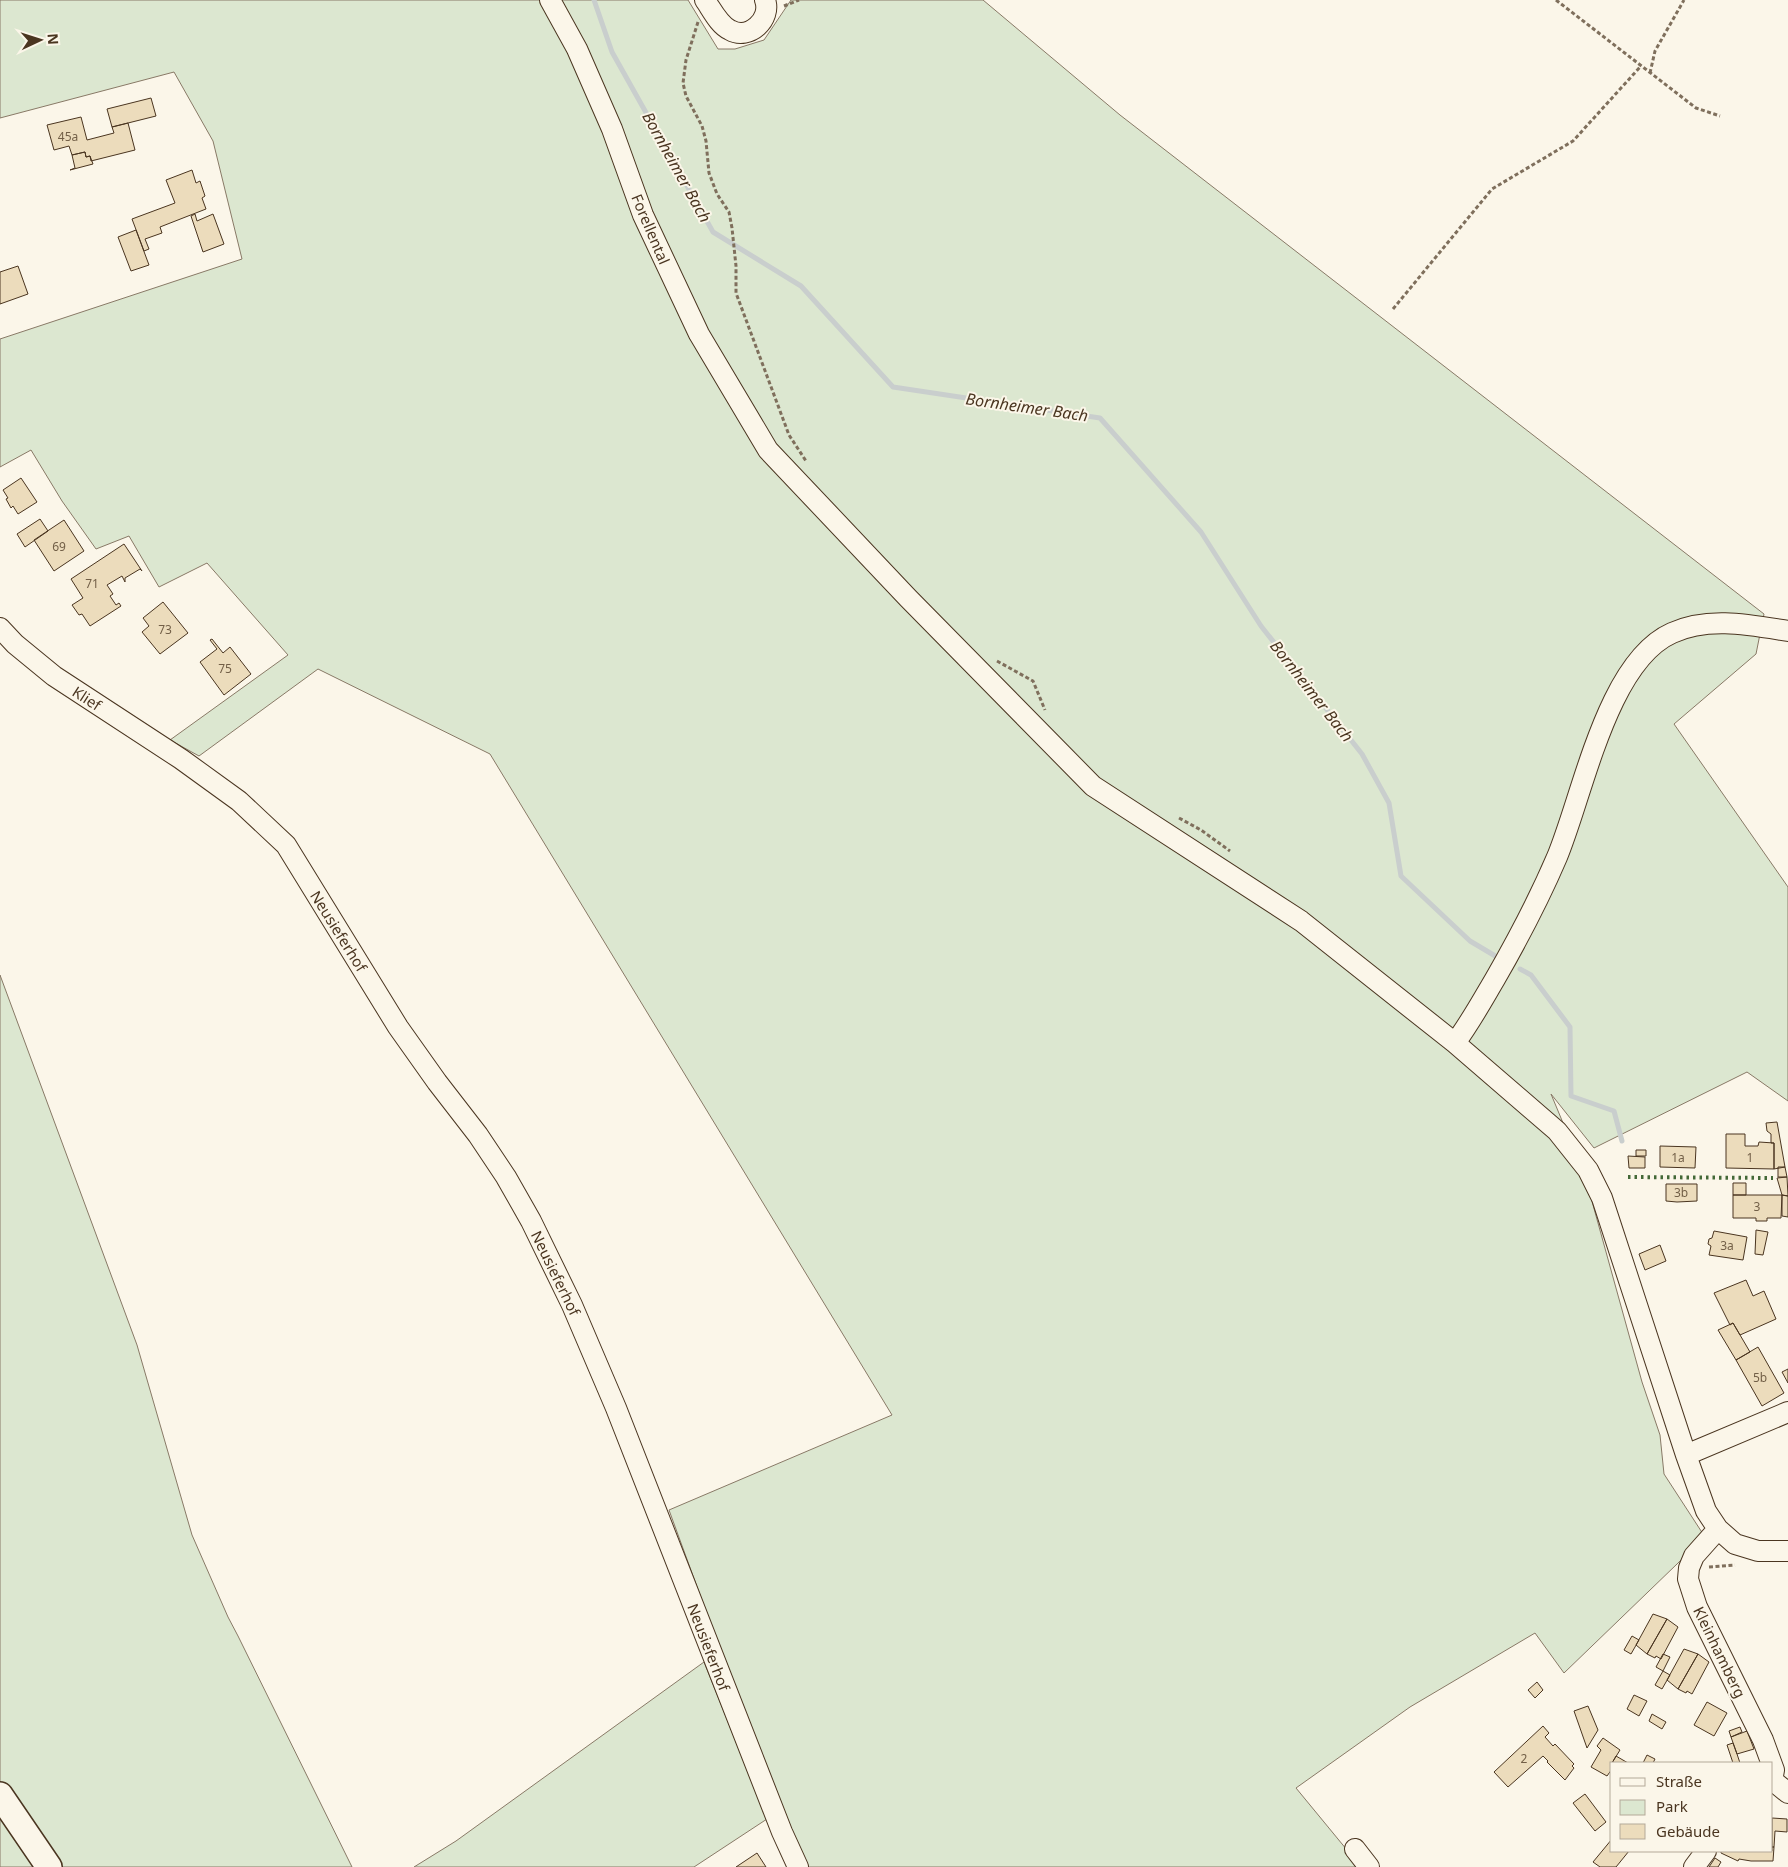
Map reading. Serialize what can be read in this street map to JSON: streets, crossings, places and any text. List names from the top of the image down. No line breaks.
{"streets":{"street":["Forellental","Klief","Neusieferhof","Kleinhamberg"]},"crossings":[["Klief","Neusieferhof"]],"water":["Bornheimer Bach"],"house_numbers":["45a","69","71","73","75","1a","1","3b","3","3a","5b","2"],"legend":["Straße","Park","Gebäude"],"north":"right"}
